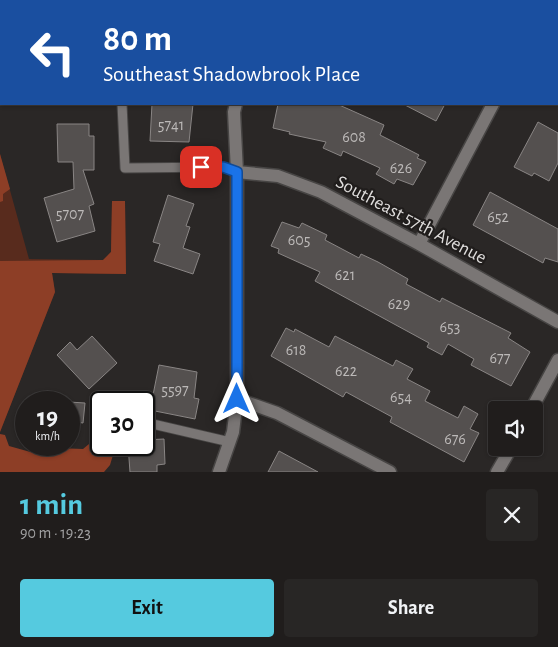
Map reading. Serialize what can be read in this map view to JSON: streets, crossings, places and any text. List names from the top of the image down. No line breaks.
{"streets":{"street":["Southeast 57th Avenue"]},"house_numbers":["5741","608","626","5707","652","605","621","629","653","618","677","622","5597","654","676"],"page":{"turn":["80 m","Southeast Shadowbrook Place"],"speed":"19 km/h","limit":"30","heading":["1 min","90 m · 19:23"],"buttons":["Exit","Share"]}}
